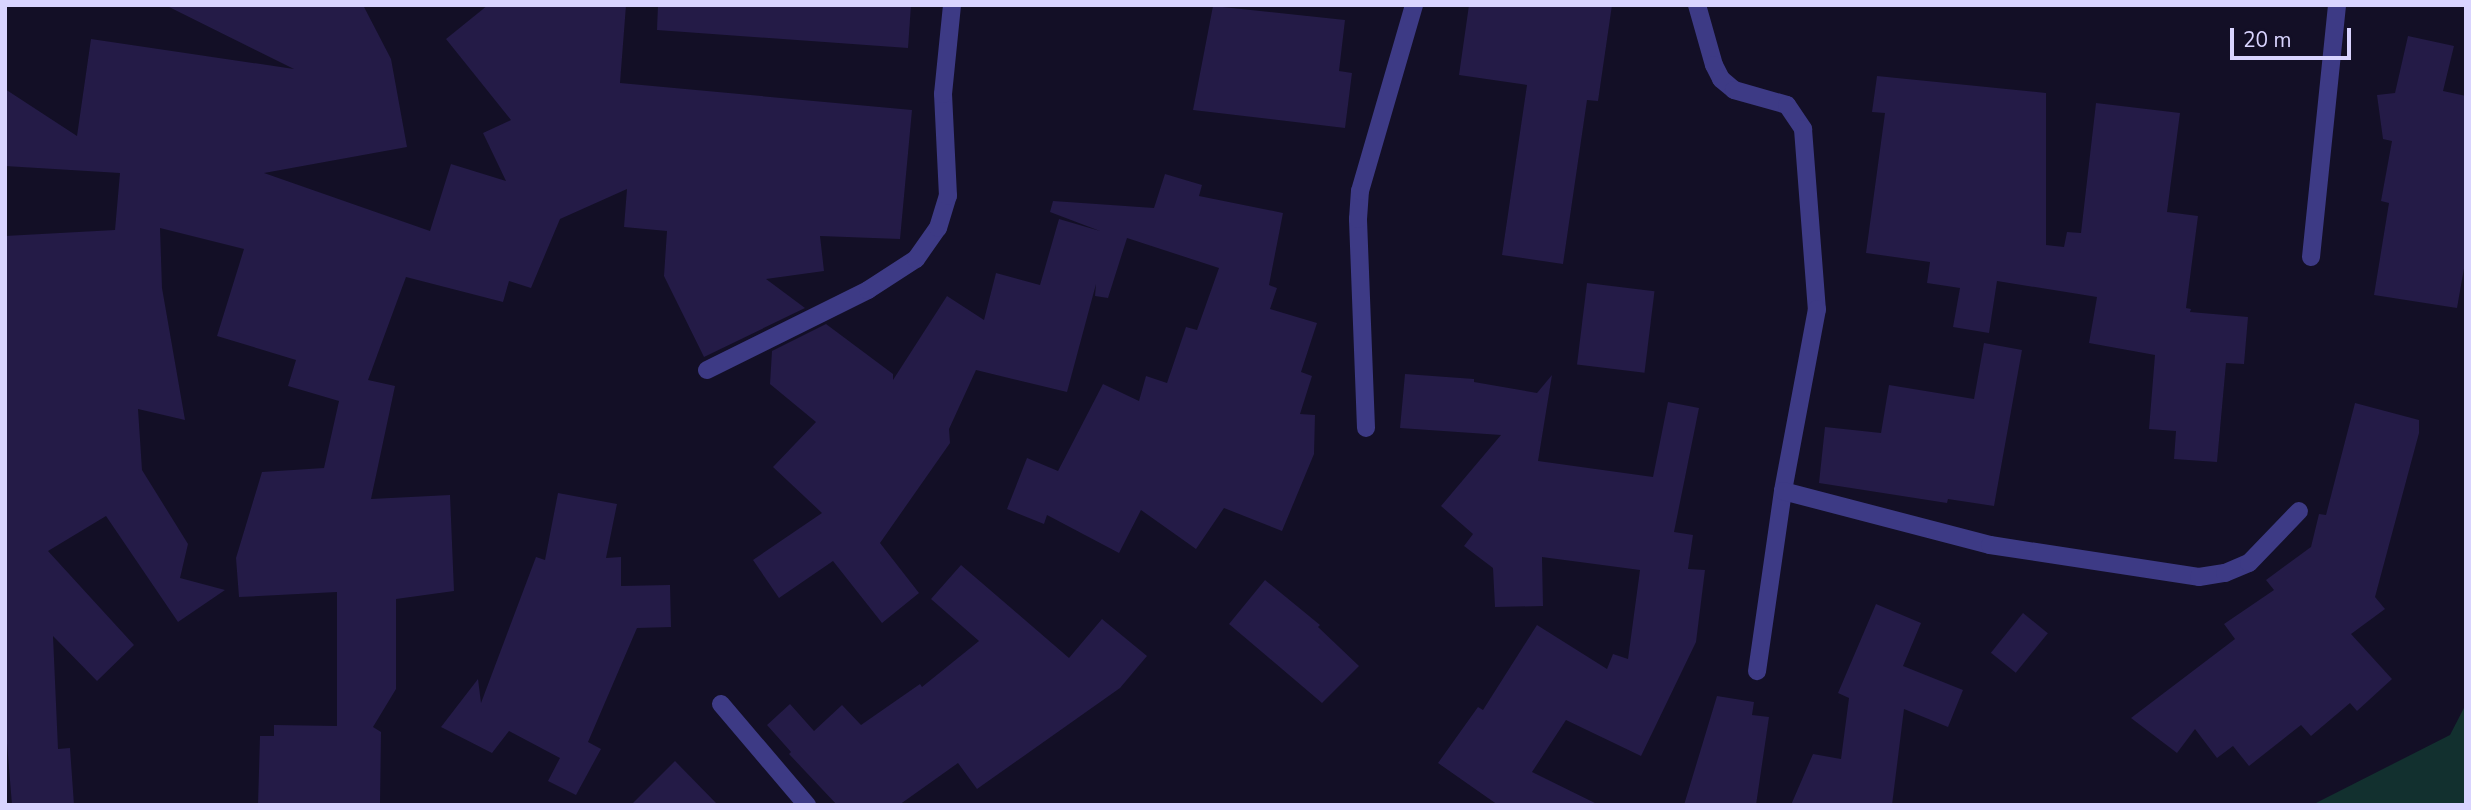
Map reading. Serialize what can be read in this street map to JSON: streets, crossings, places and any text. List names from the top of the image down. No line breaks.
{"scale_bar":"20 m"}
